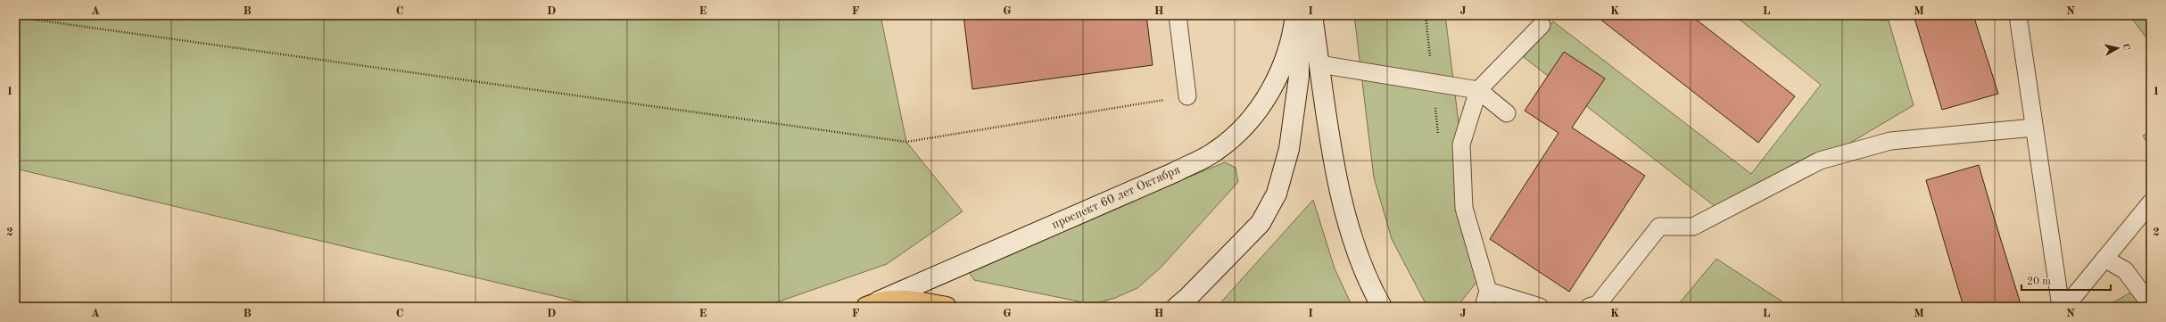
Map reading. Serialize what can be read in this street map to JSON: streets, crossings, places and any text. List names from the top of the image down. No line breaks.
{"streets":{"main road":["проспект 60 лет Октября"]},"scale_bar":"20 m","north":"right","grid":{"columns":["A","B","C","D","E","F","G","H","I","J","K","L","M","N"],"rows":["1","2"]}}
